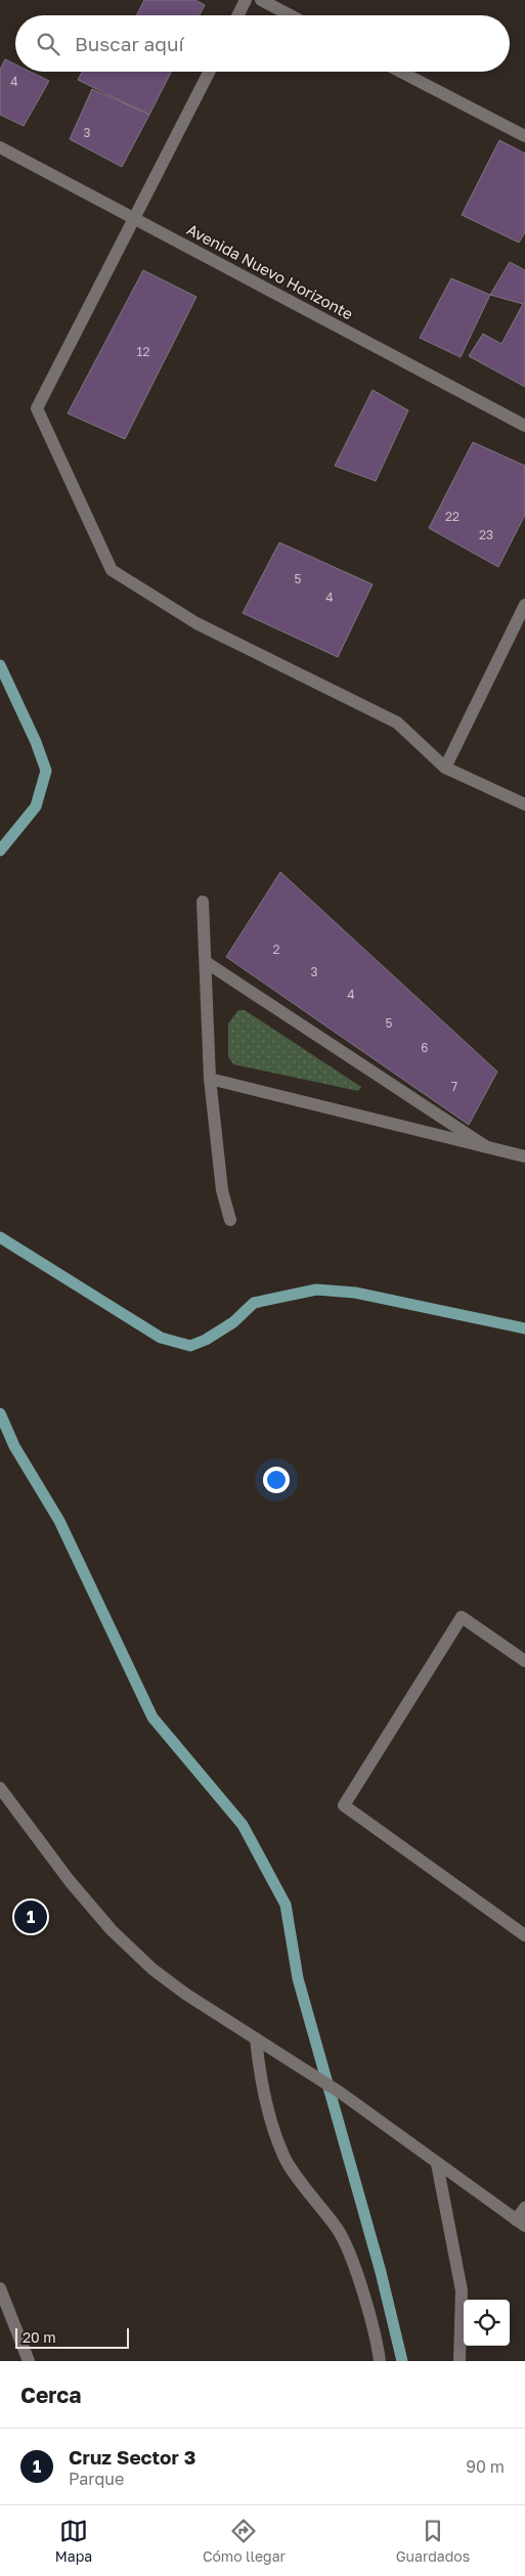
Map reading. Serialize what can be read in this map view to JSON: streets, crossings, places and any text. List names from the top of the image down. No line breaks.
{"streets":{"street":["Avenida Nuevo Horizonte"]},"house_numbers":["4","3","12","22","23","5","4","2","3","4","5","6","7"],"scale_bar":"20 m","page":{"search":"Buscar aquí","pins":"1","scale":"20 m","heading":"Cerca","list":[{"mark":"1","name":"Cruz Sector 3","note":"Parque","value":"90 m"}],"nav":["Mapa","Cómo llegar","Guardados"]}}
